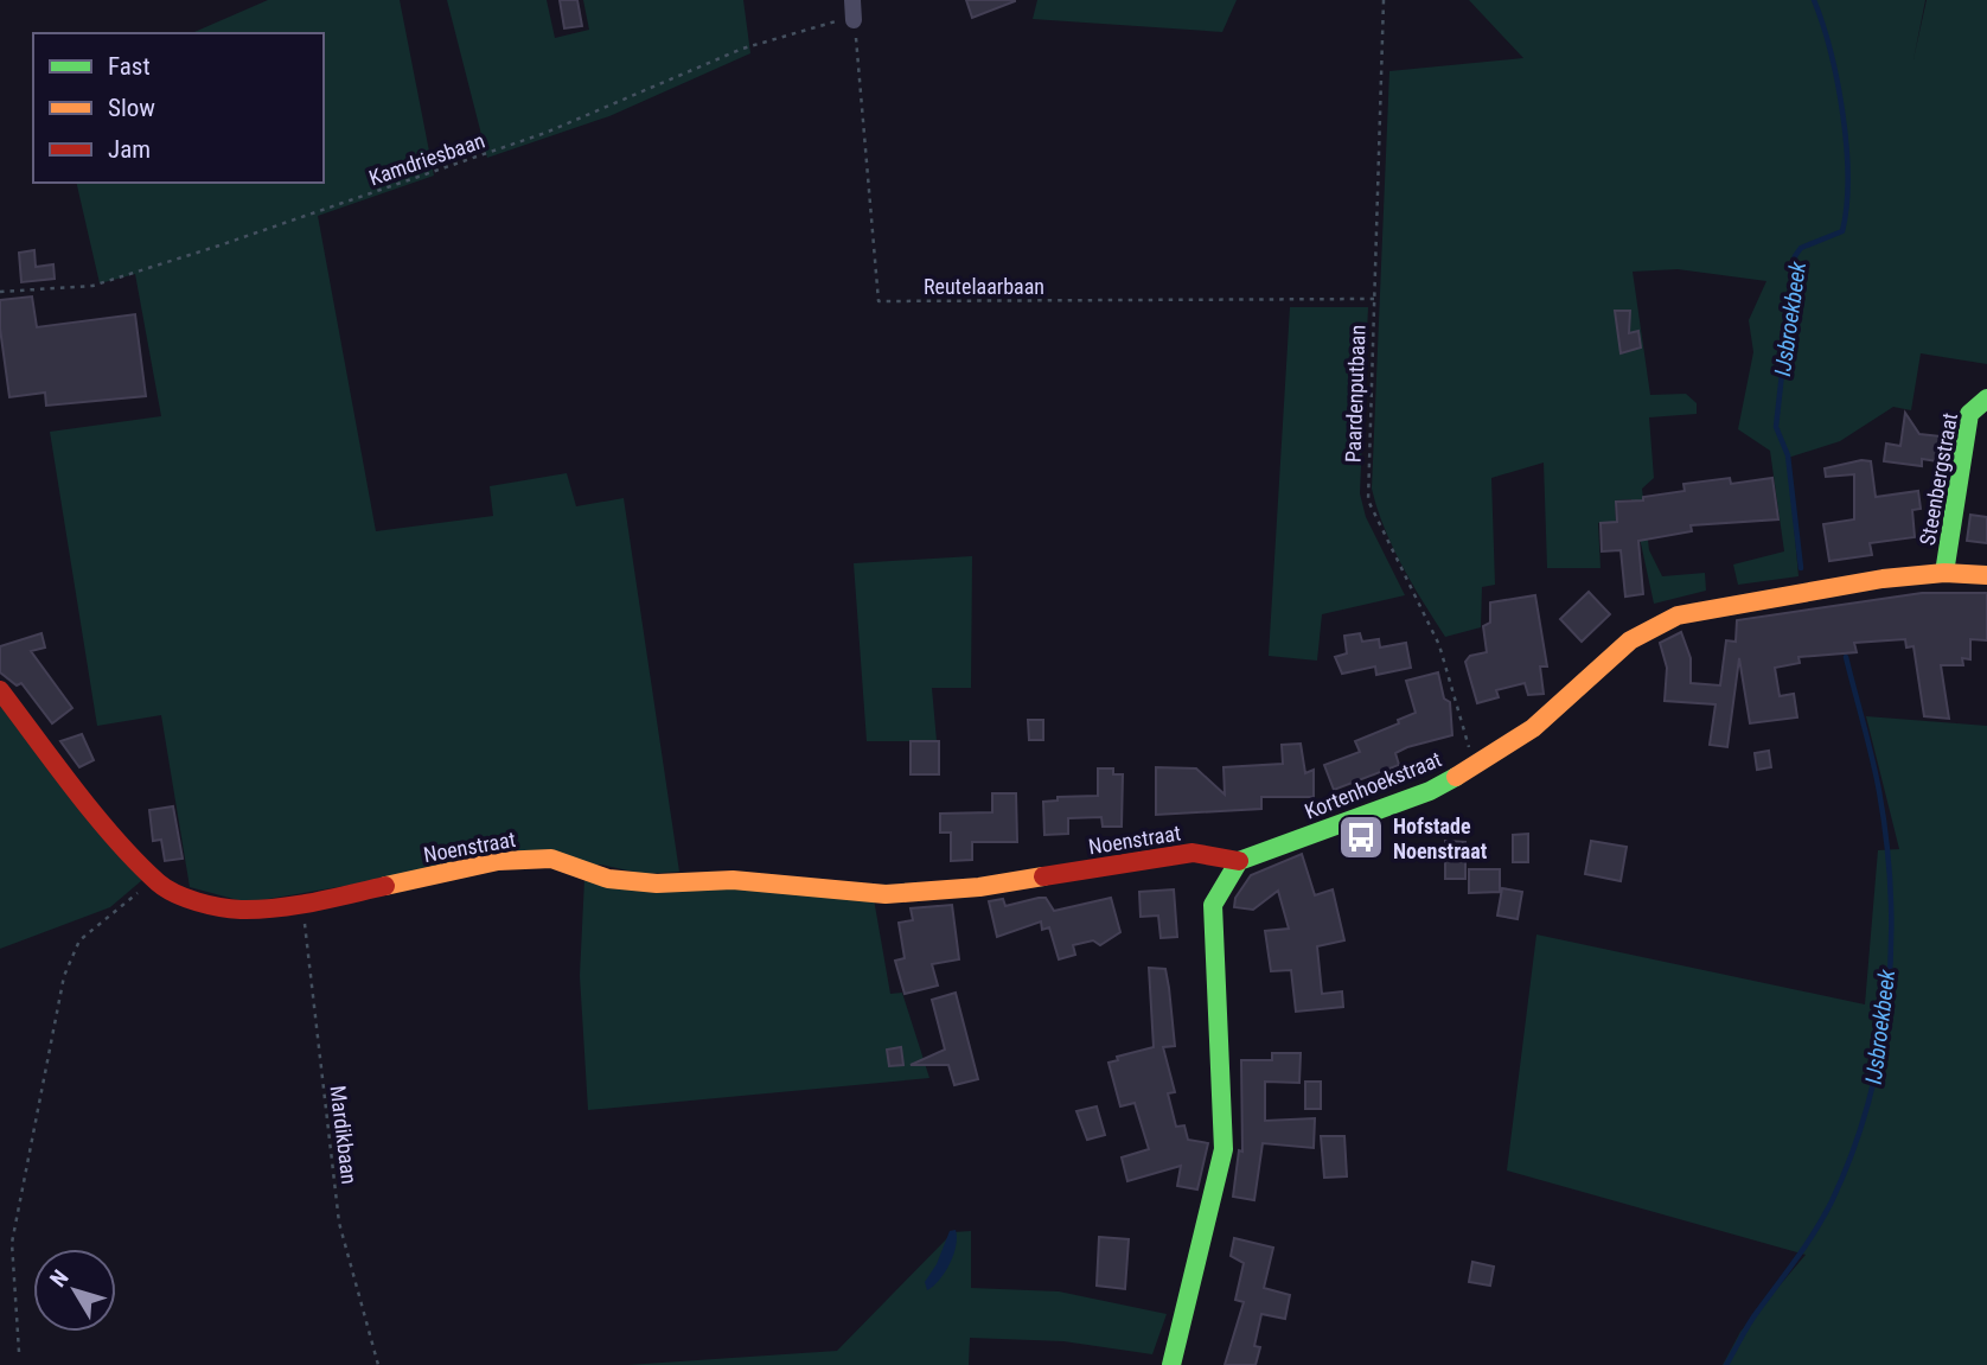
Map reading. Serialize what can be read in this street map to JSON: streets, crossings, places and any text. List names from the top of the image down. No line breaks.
{"streets":{"street":["Steenbergstraat","Kortenhoekstraat","Noenstraat"],"path":["Kamdriesbaan","Reutelaarbaan","Paardenputbaan","Mardikbaan"]},"crossings":[["Kamdriesbaan","Reutelaarbaan"],["Reutelaarbaan","Paardenputbaan"],["Paardenputbaan","Kortenhoekstraat"],["Steenbergstraat","Kortenhoekstraat"],["Kortenhoekstraat","Noenstraat"],["Noenstraat","Mardikbaan"]],"water":["IJsbroekbeek"],"places":{"bus stop":["Hofstade Noenstraat"]},"legend":["Fast","Slow","Jam"],"north":"top left"}
